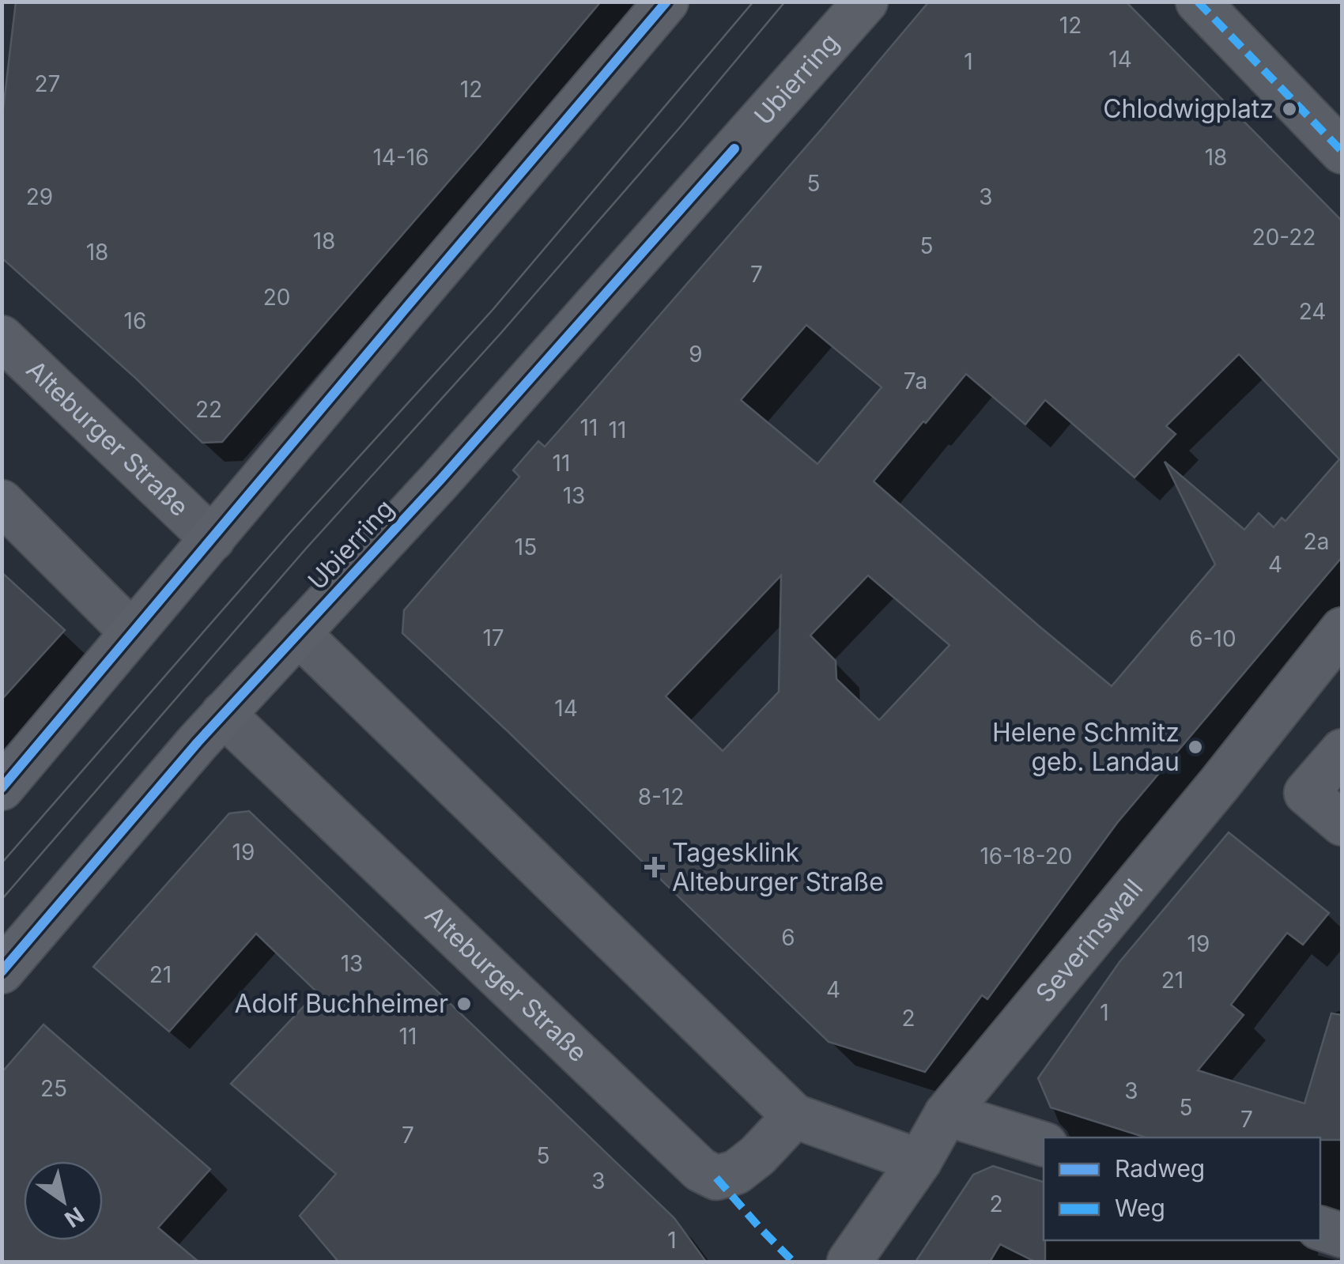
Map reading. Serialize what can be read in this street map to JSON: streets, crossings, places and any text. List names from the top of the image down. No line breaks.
{"streets":{"main road":["Ubierring"],"street":["Alteburger Straße","Severinswall"]},"crossings":[["Ubierring","Alteburger Straße"]],"places":{"other":["Chlodwigplatz","Helene Schmitz geb. Landau","Adolf Buchheimer"],"health":["Tagesklink Alteburger Straße"]},"house_numbers":["12","14","1","27","12","14-16","18","5","29","3","20-22","18","5","18","7","20","24","16","9","7a","22","11","11","11","13","2a","15","4","17","6-10","14","8-12","19","16-18-20","6","19","13","21","21","4","1","2","11","25","3","5","7","7","5","3","2","1"],"legend":["Radweg","Weg"],"north":"bottom right"}
